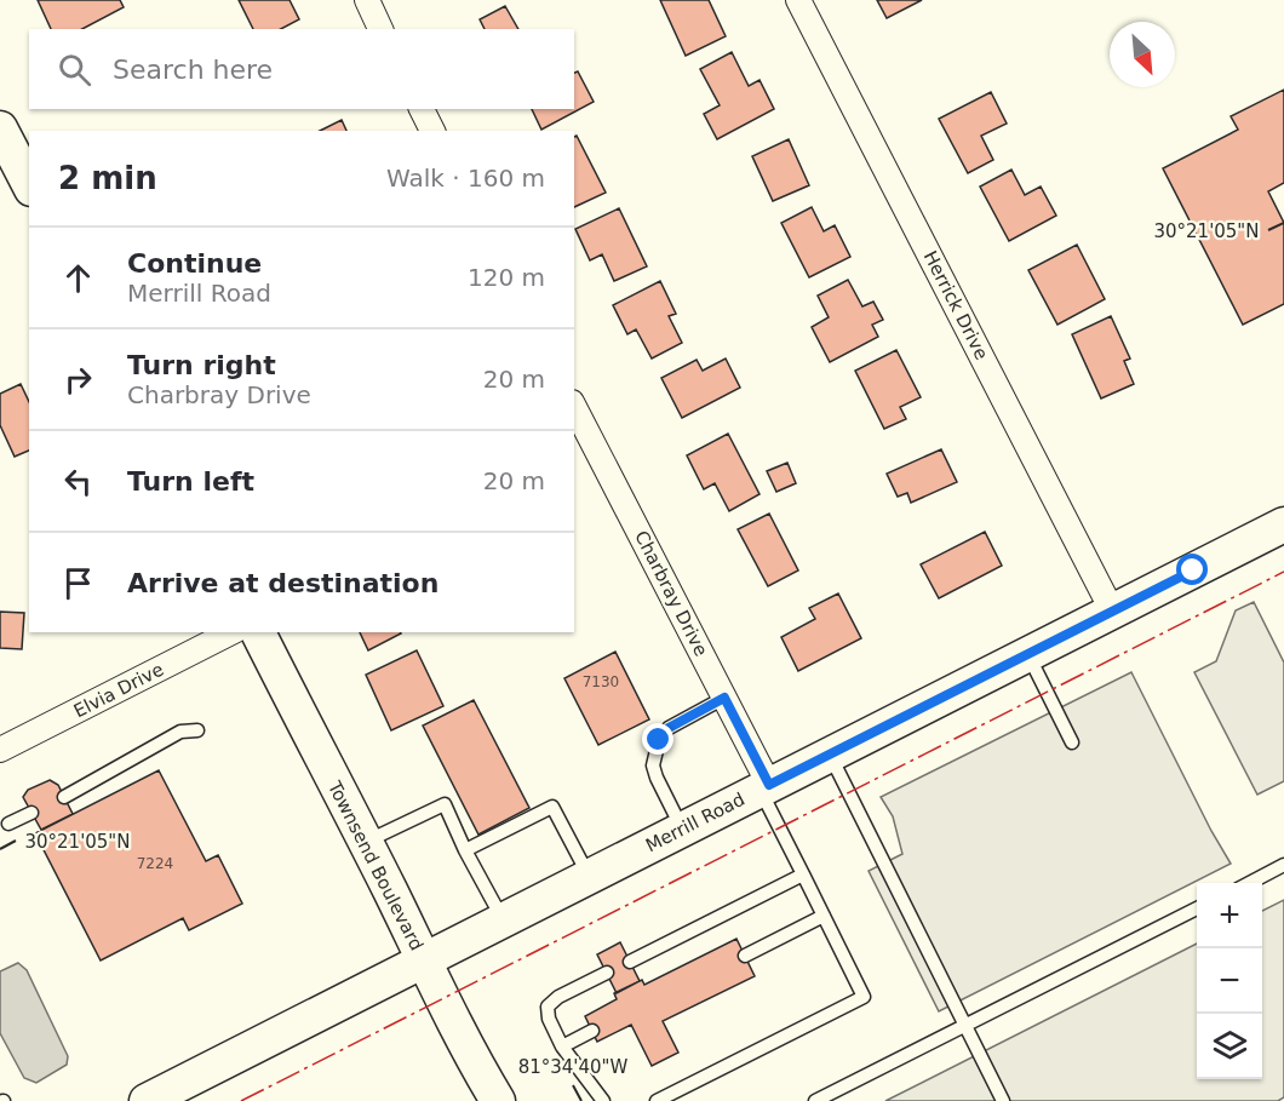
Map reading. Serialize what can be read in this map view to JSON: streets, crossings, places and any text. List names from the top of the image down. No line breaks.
{"streets":{"main road":["Merrill Road","Townsend Boulevard"],"street":["Herrick Drive","Charbray Drive","Elvia Drive"]},"crossings":[["Herrick Drive","Merrill Road"],["Charbray Drive","Merrill Road"],["Merrill Road","Townsend Boulevard"]],"house_numbers":["7130","7224"],"north":"bottom right","page":{"search":"Search here","heading":["2 min","Walk · 160 m"],"list":[["Continue","Merrill Road","120 m"],["Turn right","Charbray Drive","20 m"],["Turn left","20 m"],"Arrive at destination"],"map_buttons":["+","−"]},"coordinates":["30°21'05\"N","81°34'40\"W"]}
